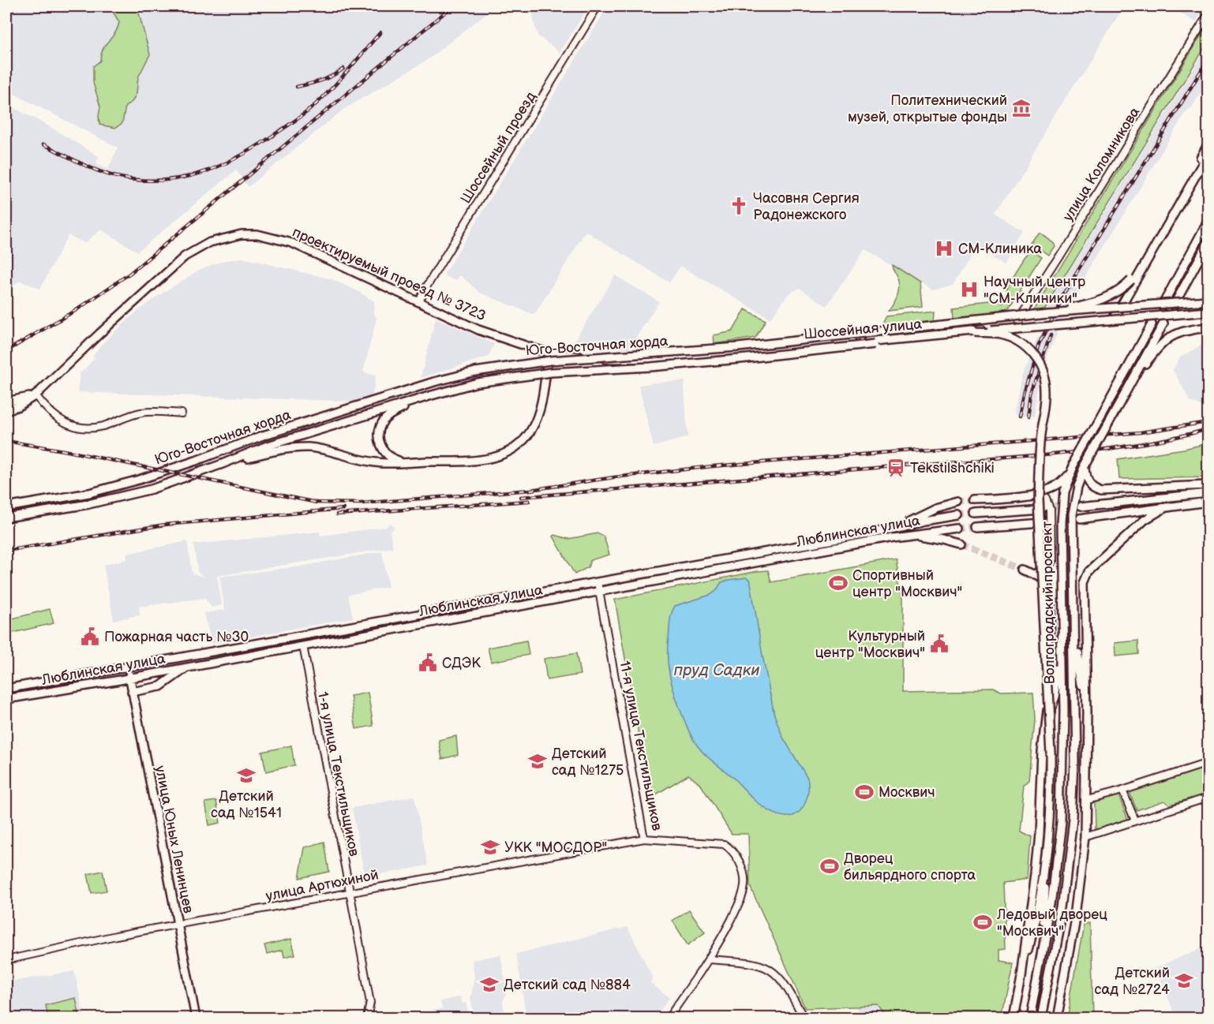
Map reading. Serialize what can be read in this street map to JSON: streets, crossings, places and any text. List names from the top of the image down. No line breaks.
{"streets":{"main road":["проектируемый проезд № 3723","Шоссейная улица","Юго-Восточная хорда","Люблинская улица","Волгоградский проспект","улица Юных Ленинцев"],"street":["Шоссейный проезд","улица Коломникова","11-я улица Текстильщиков","1-я улица Текстильщиков","улица Артюхиной"]},"crossings":[["Шоссейный проезд","проектируемый проезд № 3723"],["улица Коломникова","Шоссейная улица"],["проектируемый проезд № 3723","Шоссейная улица"],["Люблинская улица","11-я улица Текстильщиков"],["Люблинская улица","1-я улица Текстильщиков"],["Люблинская улица","улица Юных Ленинцев"],["11-я улица Текстильщиков","улица Артюхиной"],["1-я улица Текстильщиков","улица Артюхиной"],["улица Юных Ленинцев","улица Артюхиной"]],"water":["пруд Садки"],"places":{"museum":["Политехнический музей, открытые фонды"],"church":["Часовня Сергия Радонежского"],"hospital":["СМ-Клиника","Научный центр \"СМ-Клиники\""],"station":["Tekstilshchiki"],"sports":["Спортивный центр \"Москвич\"","Москвич","Дворец бильярдного спорта","Ледовый дворец \"Москвич\""],"public building":["Пожарная часть №30","Культурный центр \"Москвич\"","СДЭК"],"school or university":["Детский сад №1275","Детский сад №1541","УКК \"МОСДОР\"","Детский сад №2724","Детский сад №884"]}}
